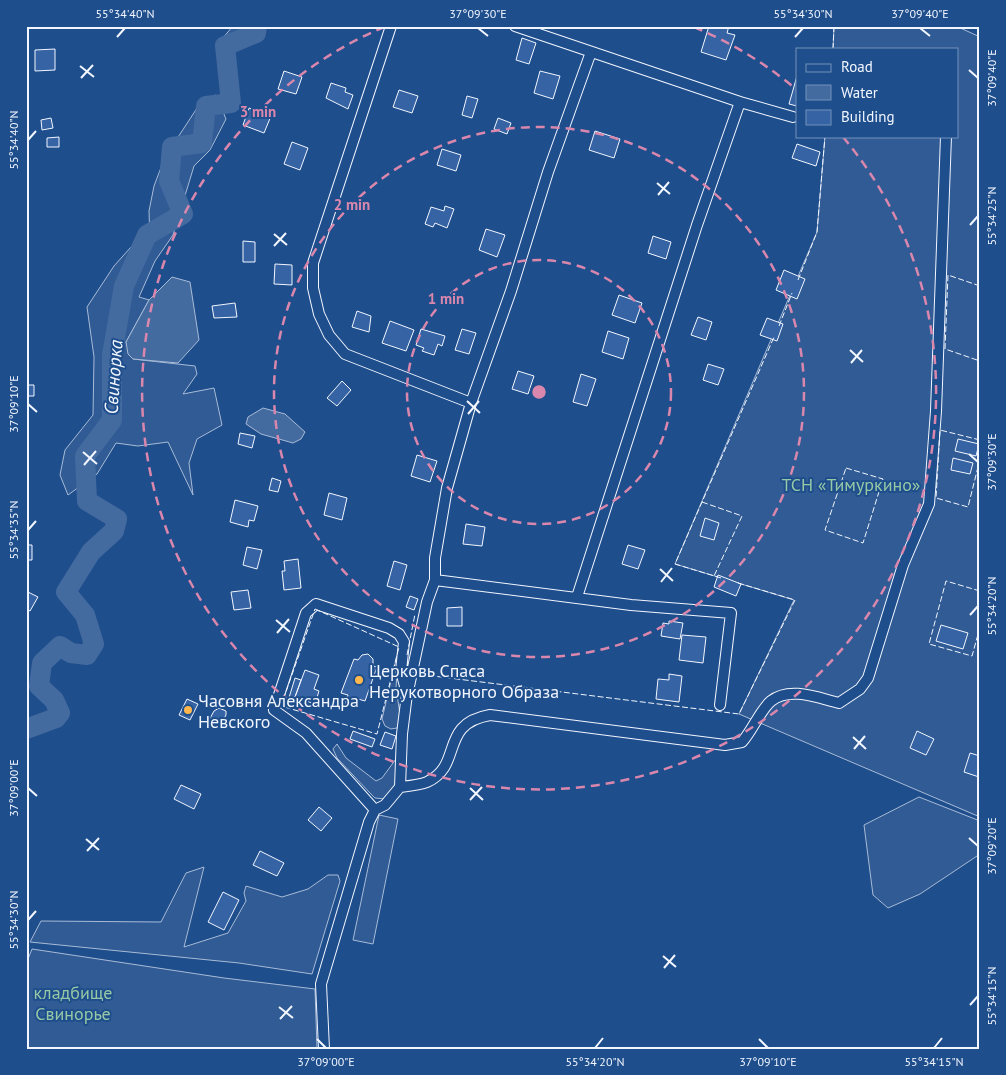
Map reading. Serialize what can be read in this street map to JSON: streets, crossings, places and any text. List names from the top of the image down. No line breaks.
{"water":["Свинорка"],"parks":["ТСН «Тимуркино»","кладбище Свинорье"],"places":["Церковь Спаса Нерукотворного Образа","Часовня Александра Невского"],"legend":["Road","Water","Building"],"coordinates":["55°34'40\"N","37°09'30\"E","55°34'30\"N","37°09'40\"E","55°34'25\"N","37°09'10\"E","55°34'35\"N","55°34'20\"N","37°09'00\"E","37°09'20\"E","55°34'15\"N"],"rings":["3 min","2 min","1 min"]}
